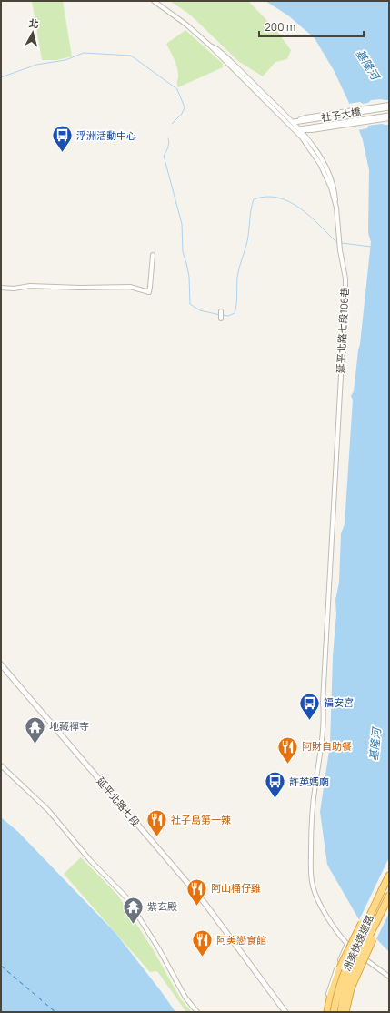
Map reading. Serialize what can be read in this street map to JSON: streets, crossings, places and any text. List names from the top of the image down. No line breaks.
{"streets":{"highway":["洲美快速道路"],"street":["社子大橋","延平北路七段106巷","延平北路七段"]},"water":["基隆河"],"places":{"bus stop":["浮洲活動中心","福安宮","許英媽廟"],"temple":["地藏禪寺","紫玄殿"],"restaurant":["阿財自助餐","社子島第一辣","阿山桶仔雞","阿美戀食館"]},"scale_bar":"200 m","north":"top"}
